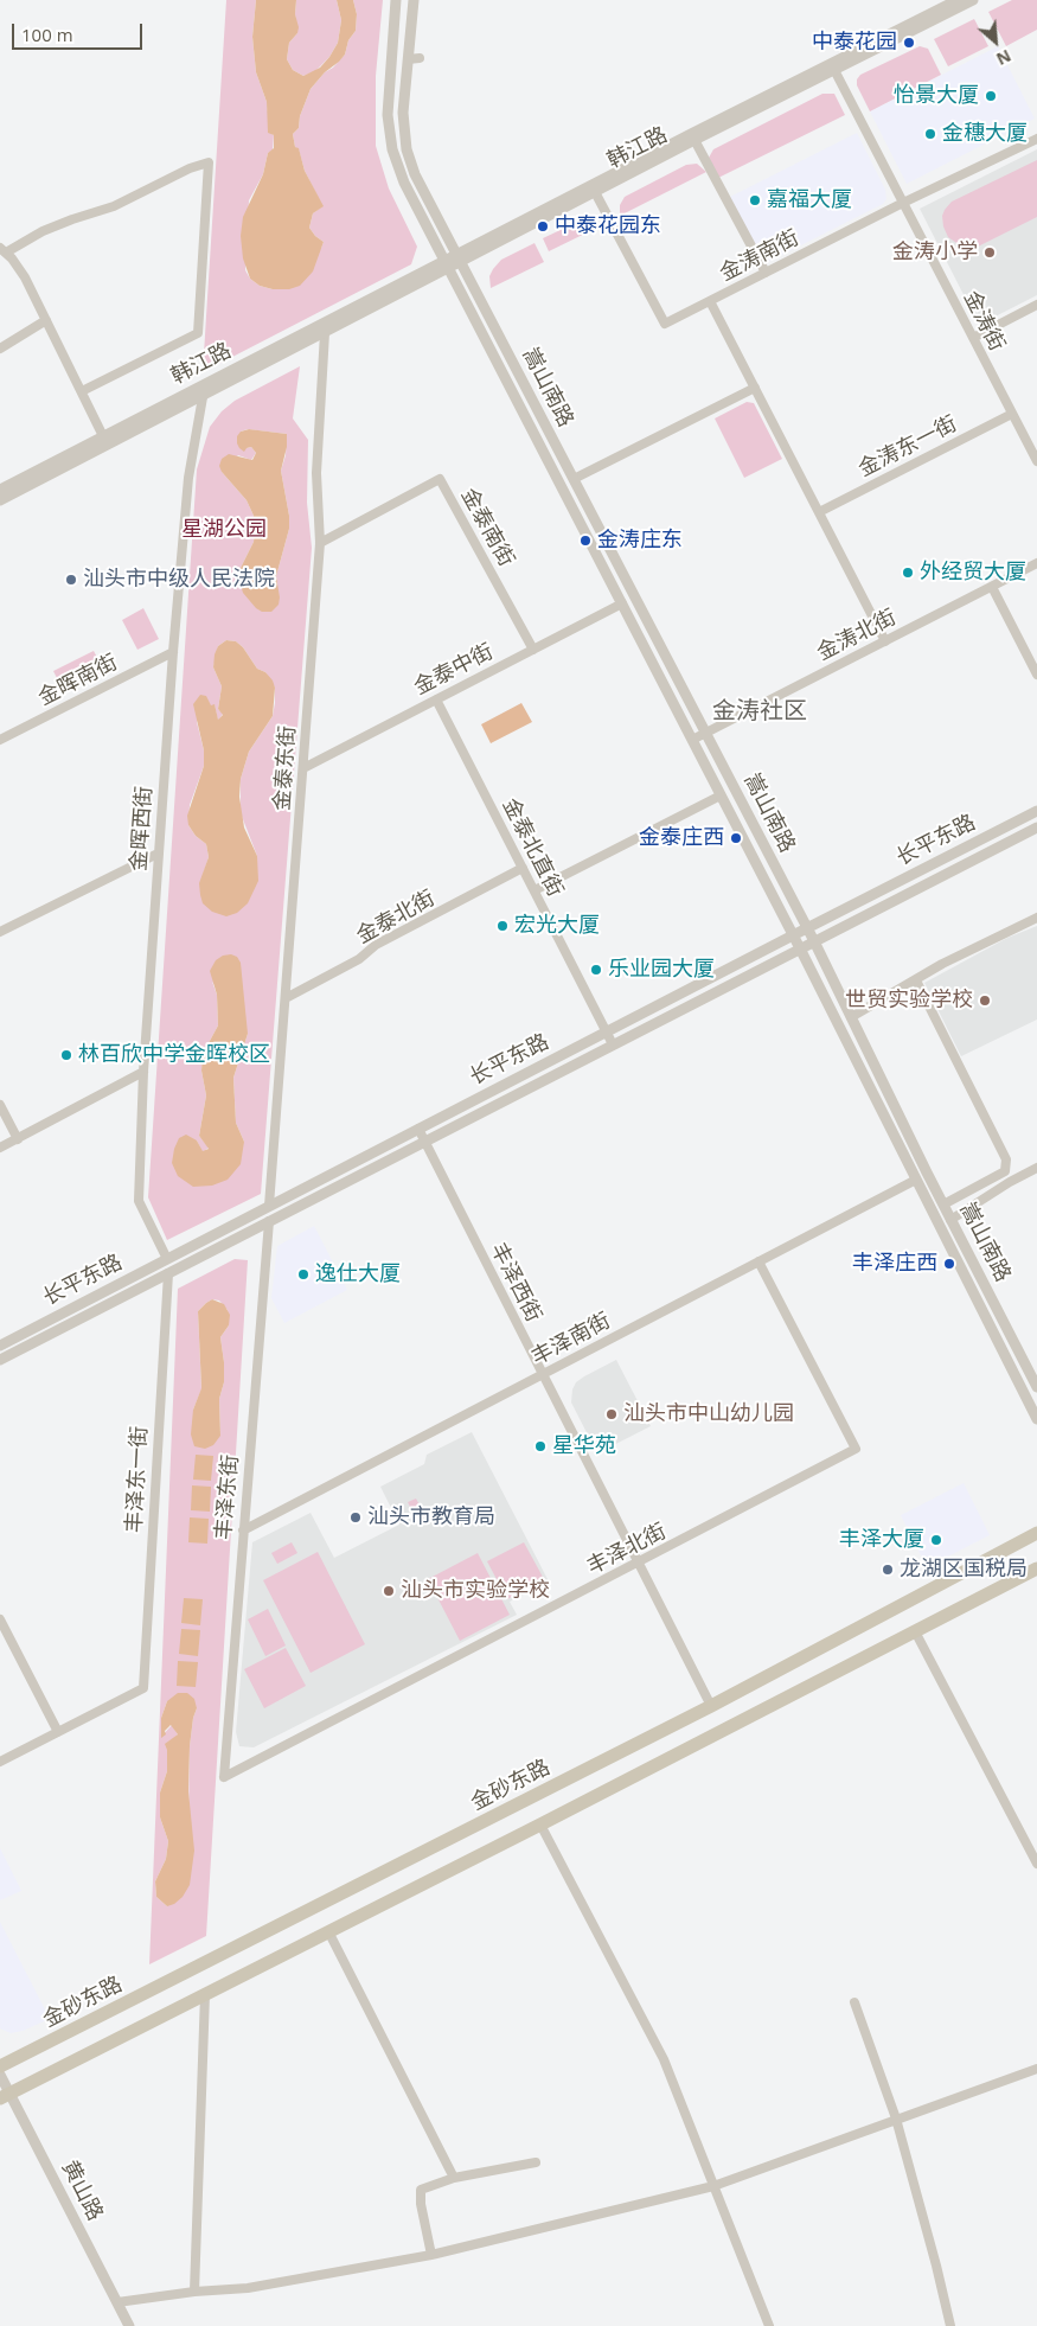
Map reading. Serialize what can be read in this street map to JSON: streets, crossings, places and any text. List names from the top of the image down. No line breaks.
{"streets":{"main road":["金砂东路"],"street":["韩江路","金涛南街","金涛街","嵩山南路","金涛东一街","金泰南街","金涛北街","金泰中街","金晖南街","金泰东街","金晖西街","长平东路","金泰北直街","金泰北街","丰泽西街","丰泽南街","丰泽东一街","丰泽东街","丰泽北街","黄山路"]},"crossings":[["韩江路","金涛南街"],["韩江路","金涛街"],["韩江路","嵩山南路"],["韩江路","金泰东街"],["韩江路","金晖西街"],["金涛南街","金涛街"],["金涛街","金涛东一街"],["嵩山南路","金涛北街"],["嵩山南路","金泰中街"],["嵩山南路","长平东路"],["嵩山南路","丰泽南街"],["金泰南街","金泰中街"],["金泰南街","金泰东街"],["金泰中街","金泰东街"],["金泰中街","金泰北直街"],["金晖南街","金晖西街"],["金泰东街","长平东路"],["金泰东街","金泰北街"],["金晖西街","长平东路"],["长平东路","金泰北直街"],["长平东路","丰泽西街"],["长平东路","丰泽东一街"],["长平东路","丰泽东街"],["金泰北直街","金泰北街"],["丰泽西街","丰泽南街"],["丰泽西街","丰泽北街"],["丰泽西街","金砂东路"],["丰泽南街","丰泽东街"],["丰泽南街","丰泽北街"],["丰泽东街","丰泽北街"]],"districts":["金涛社区"],"parks":["星湖公园"],"places":["中泰花园","怡景大厦","金穗大厦","嘉福大厦","中泰花园东","金涛小学","金涛庄东","外经贸大厦","汕头市中级人民法院","金泰庄西","宏光大厦","乐业园大厦","世贸实验学校","林百欣中学金晖校区","丰泽庄西","逸仕大厦","汕头市中山幼儿园","星华苑","汕头市教育局","丰泽大厦","龙湖区国税局","汕头市实验学校"],"scale_bar":"100 m","north":"bottom right"}
